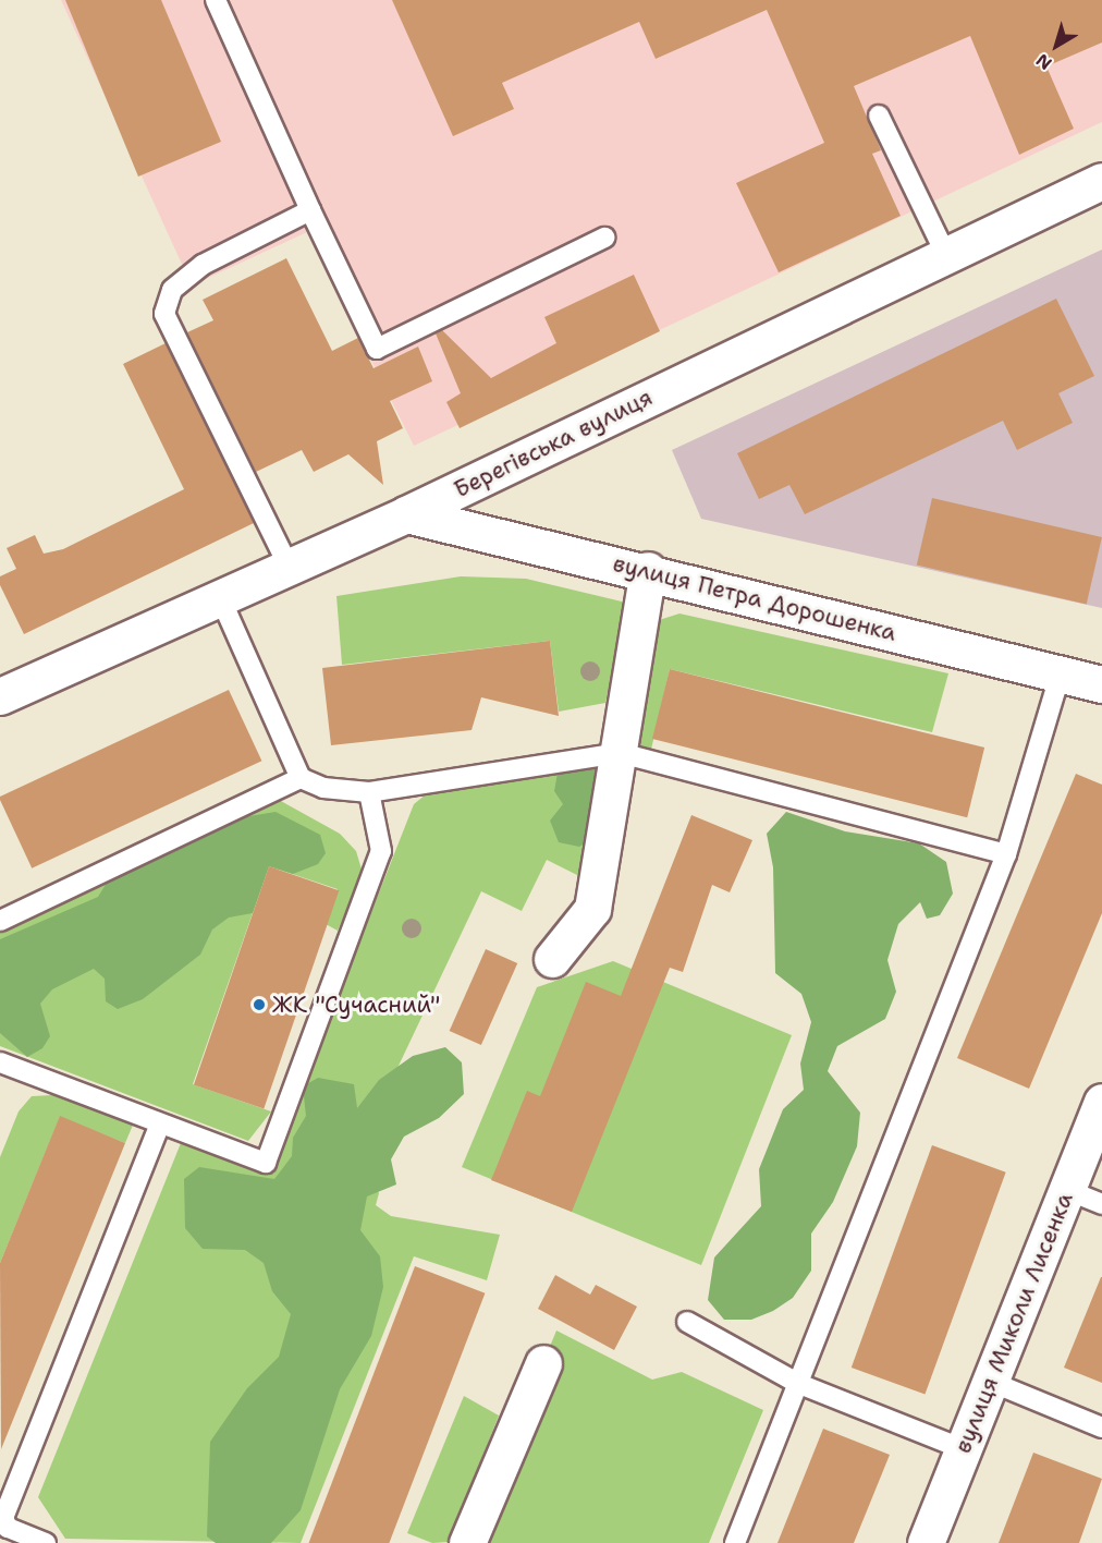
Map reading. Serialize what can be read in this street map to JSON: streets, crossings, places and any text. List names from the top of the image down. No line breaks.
{"streets":{"street":["Берегівська вулиця","вулиця Петра Дорошенка","вулиця Миколи Лисенка"]},"crossings":[["Берегівська вулиця","вулиця Петра Дорошенка"]],"places":["ЖК \"Сучасний\""],"north":"bottom left"}
